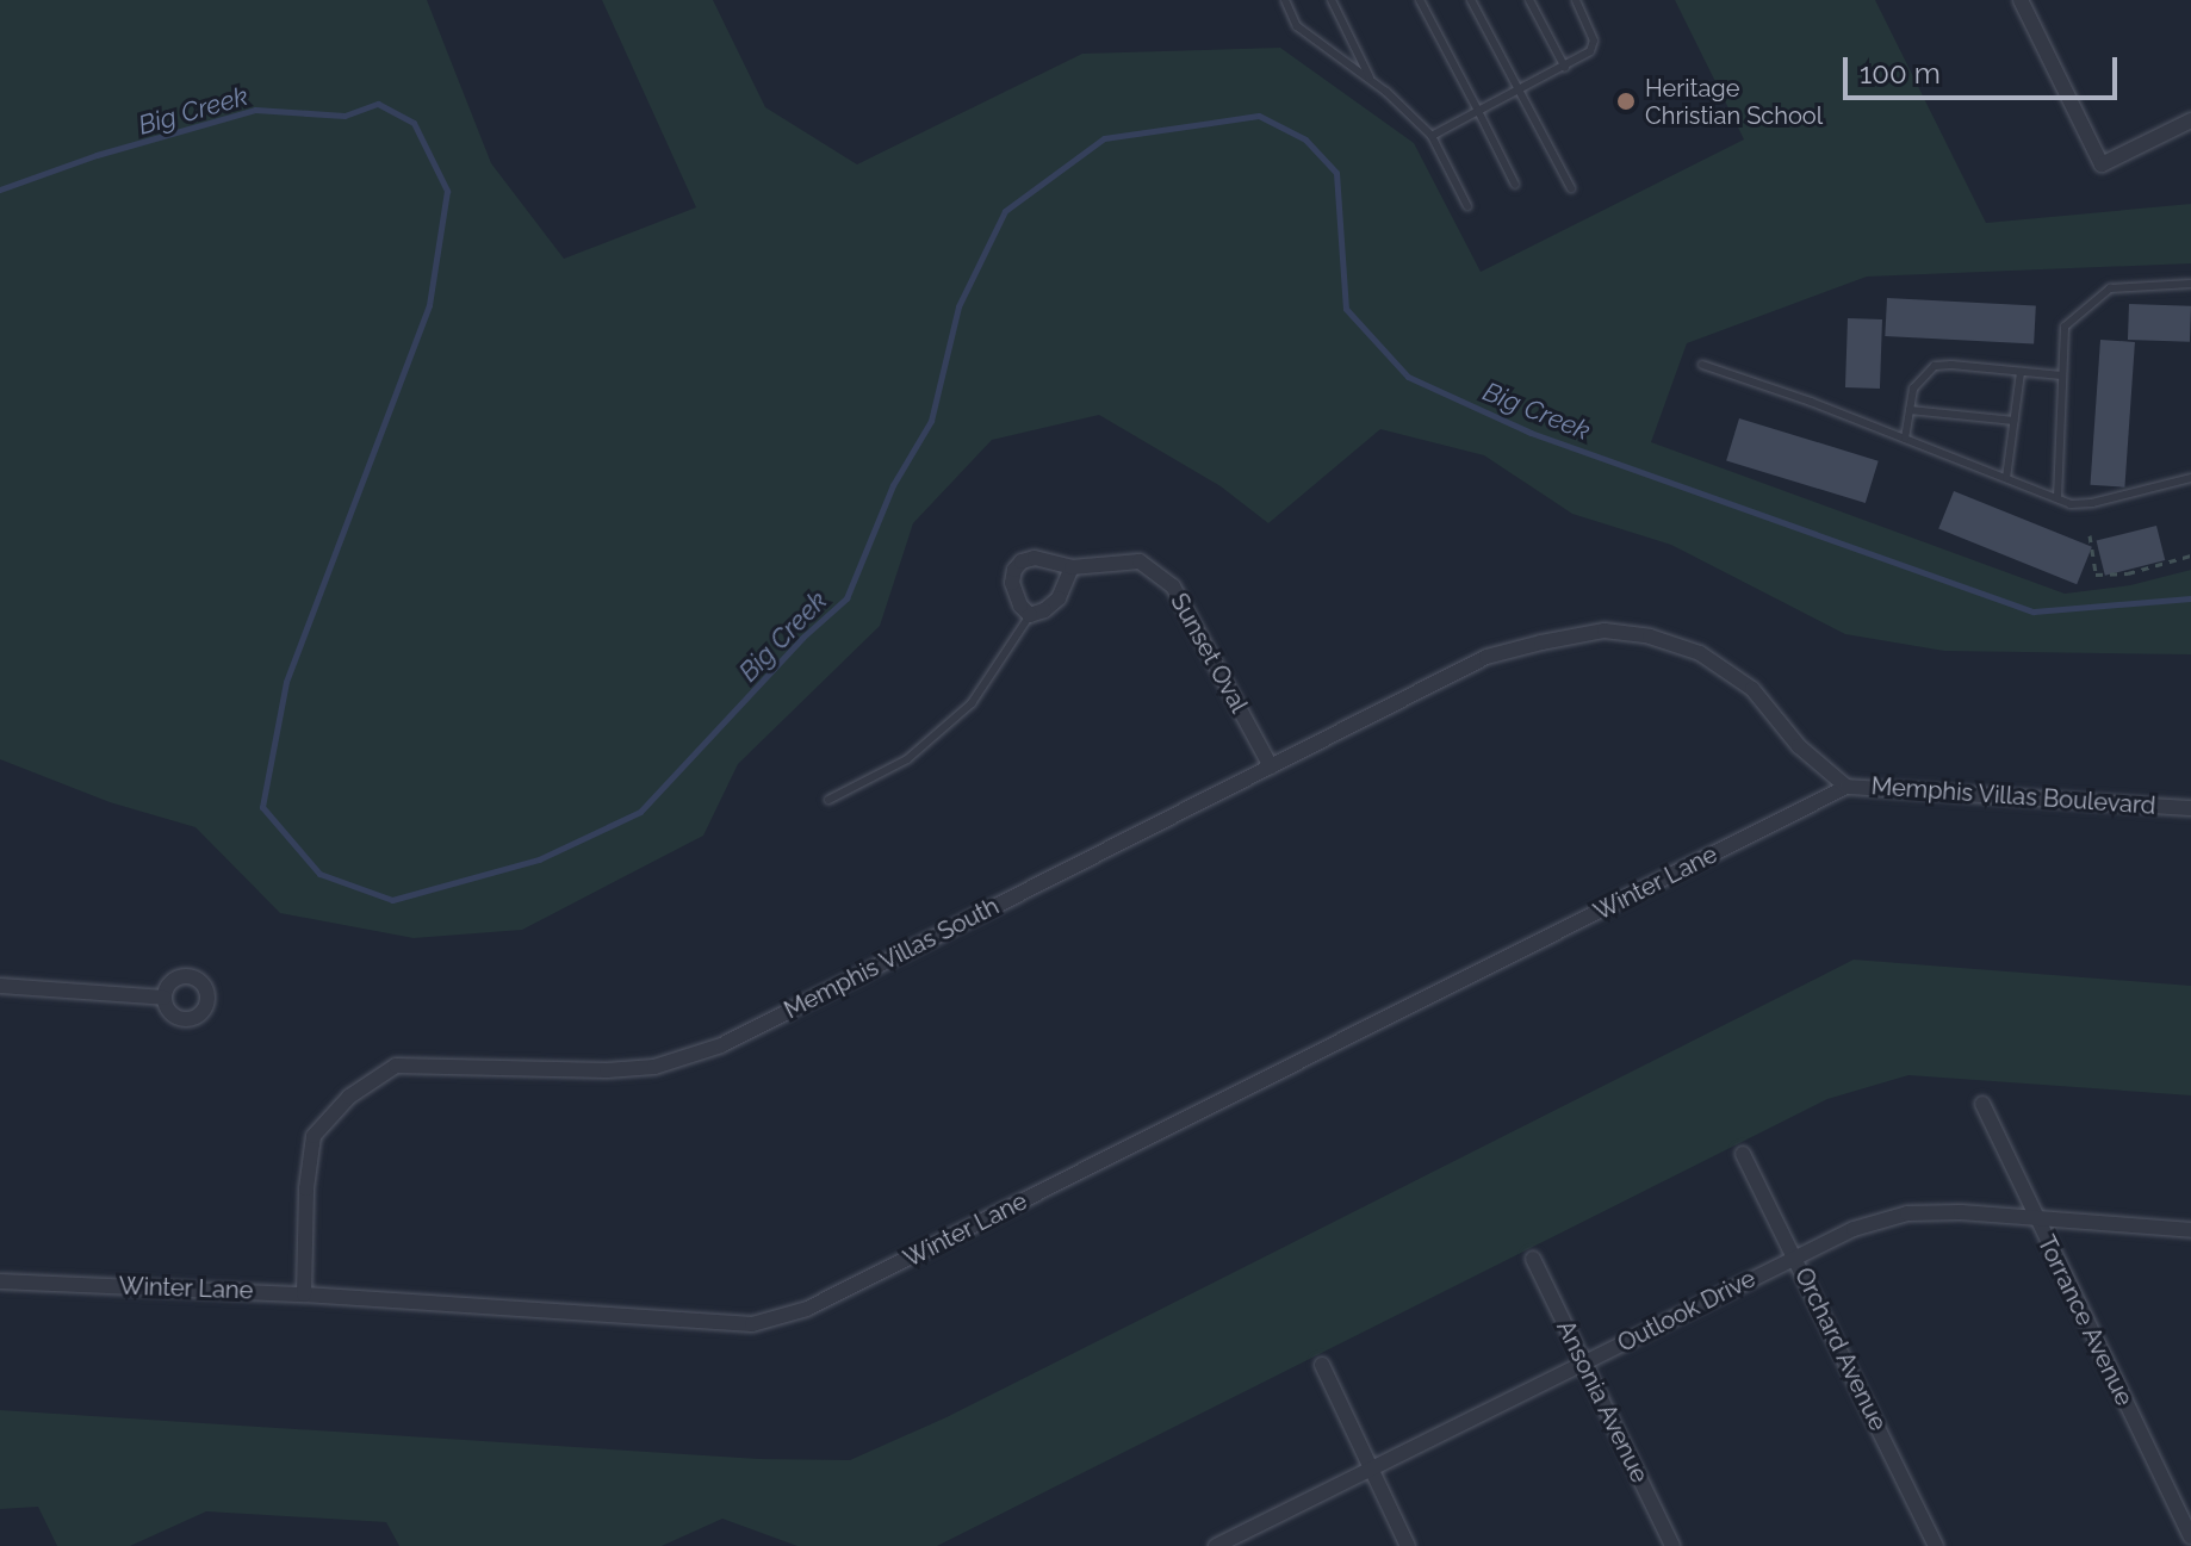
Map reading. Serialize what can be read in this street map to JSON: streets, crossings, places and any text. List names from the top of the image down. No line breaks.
{"streets":{"street":["Sunset Oval","Memphis Villas Boulevard","Winter Lane","Memphis Villas South","Outlook Drive","Torrance Avenue","Orchard Avenue","Ansonia Avenue"]},"crossings":[["Sunset Oval","Memphis Villas South"],["Memphis Villas Boulevard","Winter Lane"],["Memphis Villas Boulevard","Memphis Villas South"],["Winter Lane","Memphis Villas South"],["Outlook Drive","Torrance Avenue"],["Outlook Drive","Orchard Avenue"],["Outlook Drive","Ansonia Avenue"]],"water":["Big Creek"],"places":["Heritage Christian School"],"scale_bar":"100 m"}
